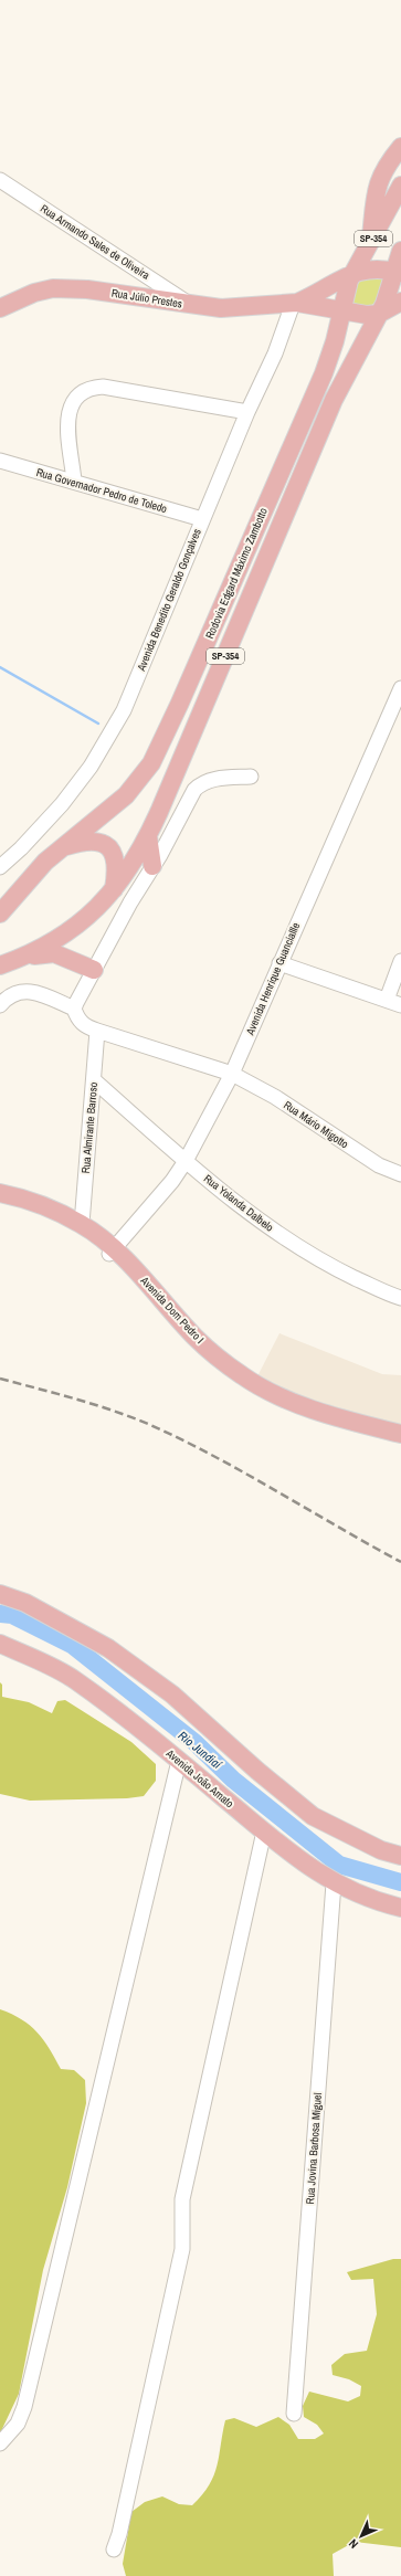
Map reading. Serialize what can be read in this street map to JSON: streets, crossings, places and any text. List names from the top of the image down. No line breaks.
{"streets":{"main road":["SP-354","Rua Júlio Prestes","Rodovia Edgard Máximo Zambotto","Avenida Dom Pedro I","Avenida João Amato"],"street":["Rua Armando Sales de Oliveira","Rua Governador Pedro de Toledo","Avenida Benedito Geraldo Gonçalves","Avenida Henrique Guanciallle","Rua Mário Migotto","Rua Almirante Barroso","Rua Yolanda Dalbelo","Rua Jovina Barbosa Miguel"]},"crossings":[["SP-354","Rodovia Edgard Máximo Zambotto"],["Rua Armando Sales de Oliveira","Rua Júlio Prestes"],["Rua Júlio Prestes","Avenida Benedito Geraldo Gonçalves"],["Rua Governador Pedro de Toledo","Avenida Benedito Geraldo Gonçalves"],["Avenida Henrique Guanciallle","Rua Mário Migotto"],["Avenida Henrique Guanciallle","Rua Yolanda Dalbelo"],["Avenida Henrique Guanciallle","Avenida Dom Pedro I"],["Rua Mário Migotto","Rua Almirante Barroso"],["Rua Almirante Barroso","Rua Yolanda Dalbelo"],["Rua Almirante Barroso","Avenida Dom Pedro I"],["Avenida João Amato","Rua Jovina Barbosa Miguel"]],"water":["Rio Jundiaí"],"north":"bottom left"}
